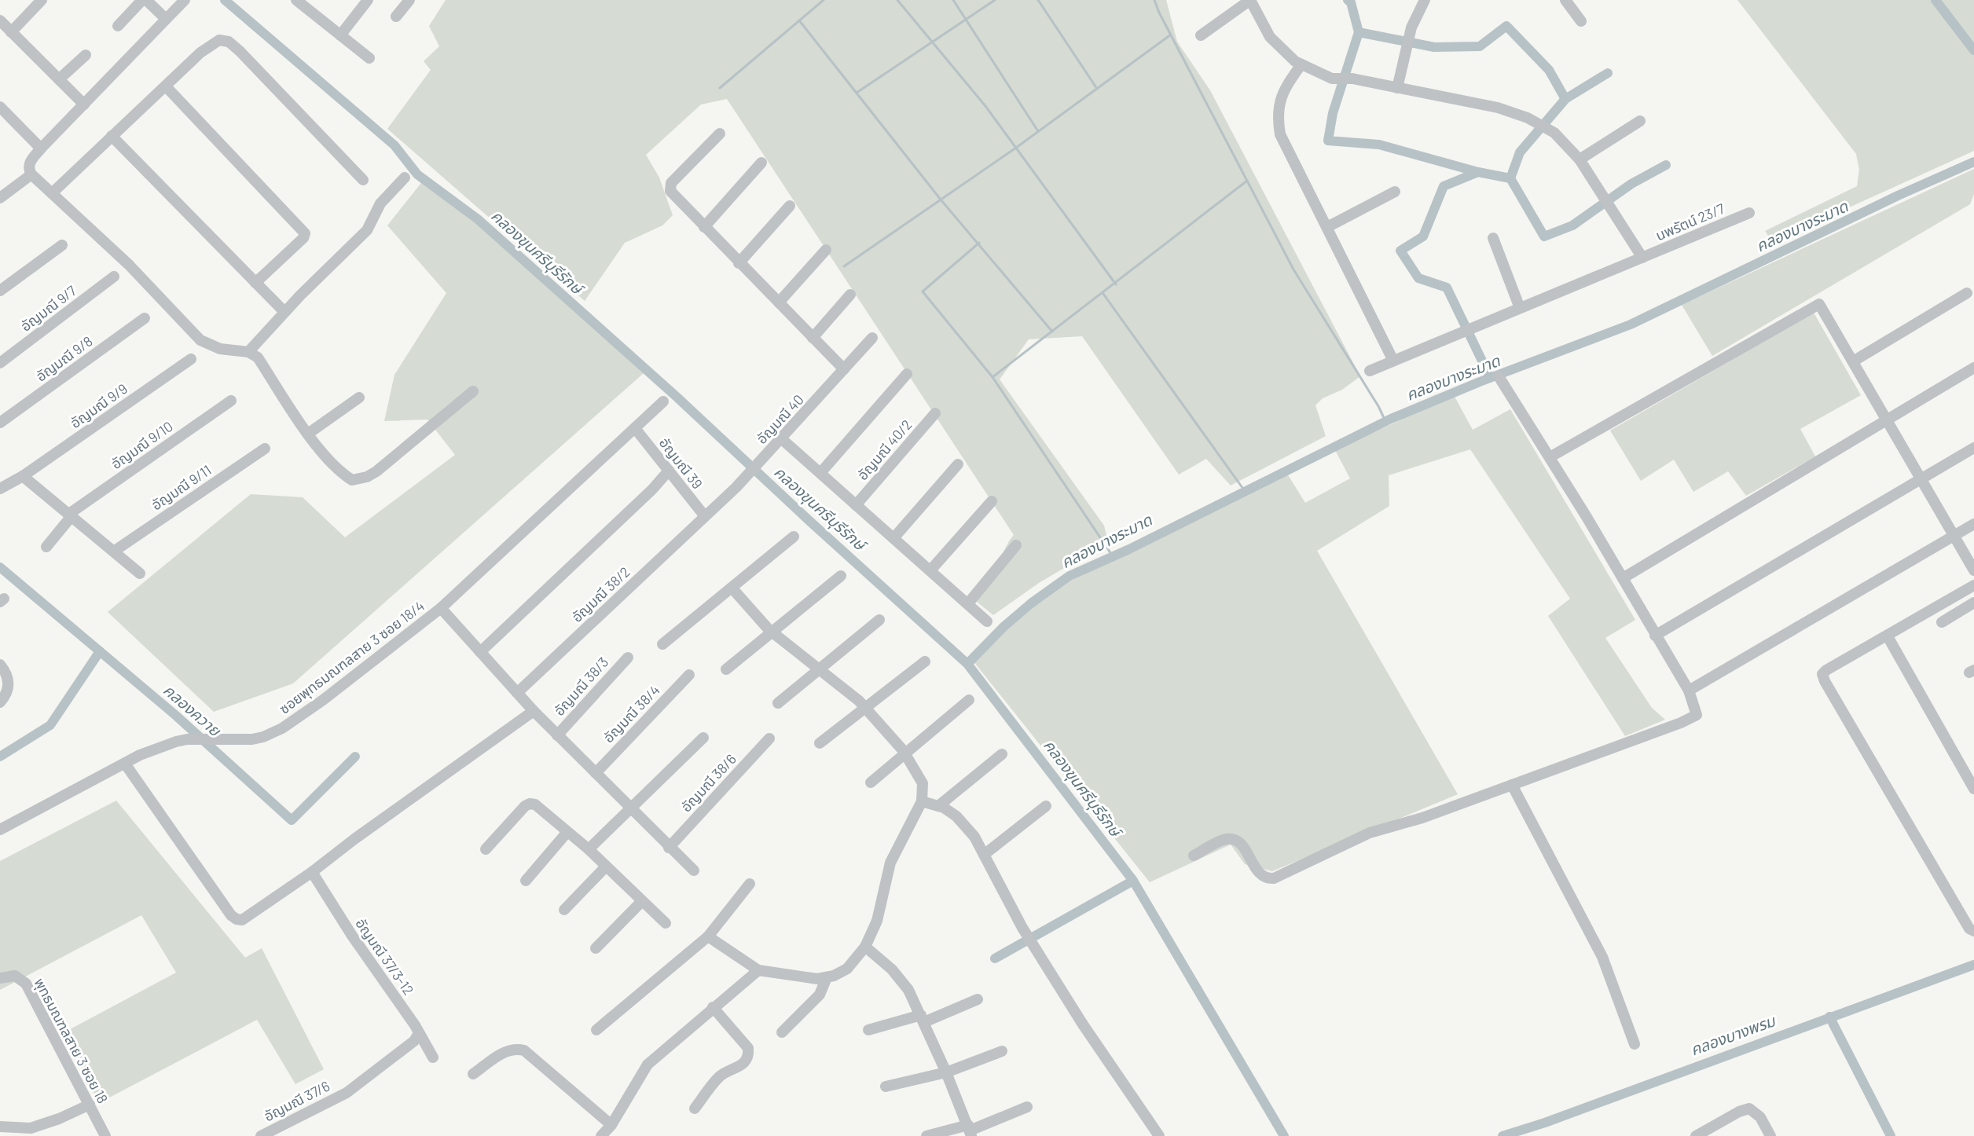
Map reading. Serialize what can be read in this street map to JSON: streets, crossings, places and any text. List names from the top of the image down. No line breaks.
{"streets":{"street":["นพรัตน์ 23/7","อัญมณี 9/7","อัญมณี 9/8","อัญมณี 9/9","อัญมณี 40","อัญมณี 9/10","อัญมณี 40/2","อัญมณี 39","อัญมณี 9/11","อัญมณี 38/2","ซอยพุทธมณฑลสาย 3 ซอย 18/4","อัญมณี 38/3","อัญมณี 38/4","อัญมณี 38/6","อัญมณี 37/3-12","พุทธมณฑลสาย 3 ซอย 18","อัญมณี 37/6"]},"crossings":[["อัญมณี 40","อัญมณี 39"],["อัญมณี 40","อัญมณี 38/2"],["อัญมณี 39","อัญมณี 38/2"],["อัญมณี 39","ซอยพุทธมณฑลสาย 3 ซอย 18/4"],["อัญมณี 37/3-12","อัญมณี 37/6"]],"water":["คลองบางระมาด","คลองขุนศรีบุรีรักษ์","คลองควาย","คลองบางพรม"]}
